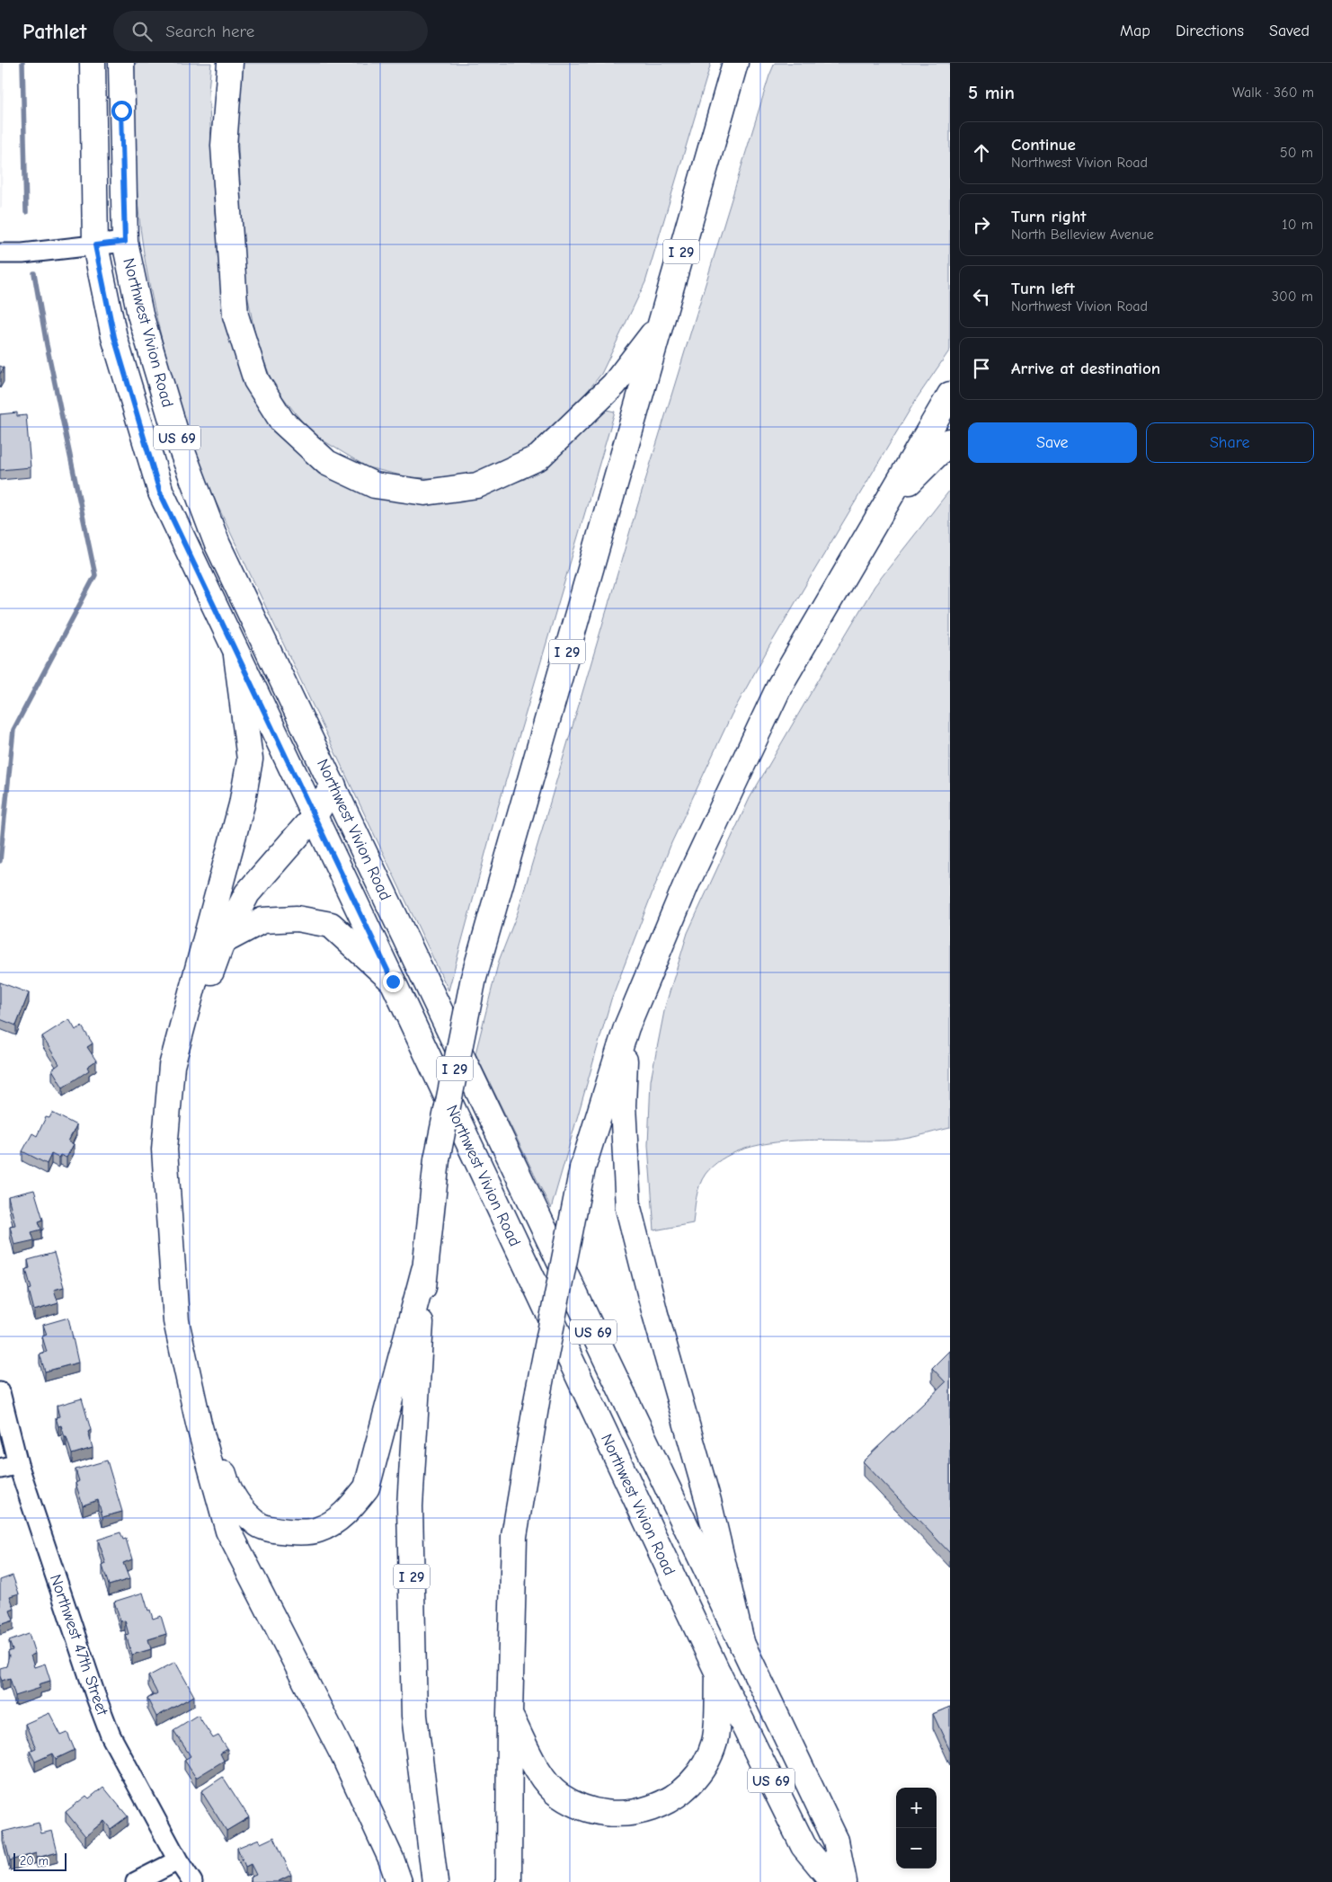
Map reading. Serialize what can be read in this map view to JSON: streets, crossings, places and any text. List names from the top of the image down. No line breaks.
{"streets":{"main road":["I 29","Northwest Vivion Road","US 69"],"street":["Northwest 47th Street"]},"scale_bar":"20 m","page":{"header":"Pathlet","search":"Search here","nav":["Map","Directions","Saved"],"heading":["5 min","Walk · 360 m"],"list":[["Continue","Northwest Vivion Road","50 m"],["Turn right","North Belleview Avenue","10 m"],["Turn left","Northwest Vivion Road","300 m"],"Arrive at destination"],"buttons":["Save","Share"],"map_buttons":["+","−"],"scale":"20 m"}}
